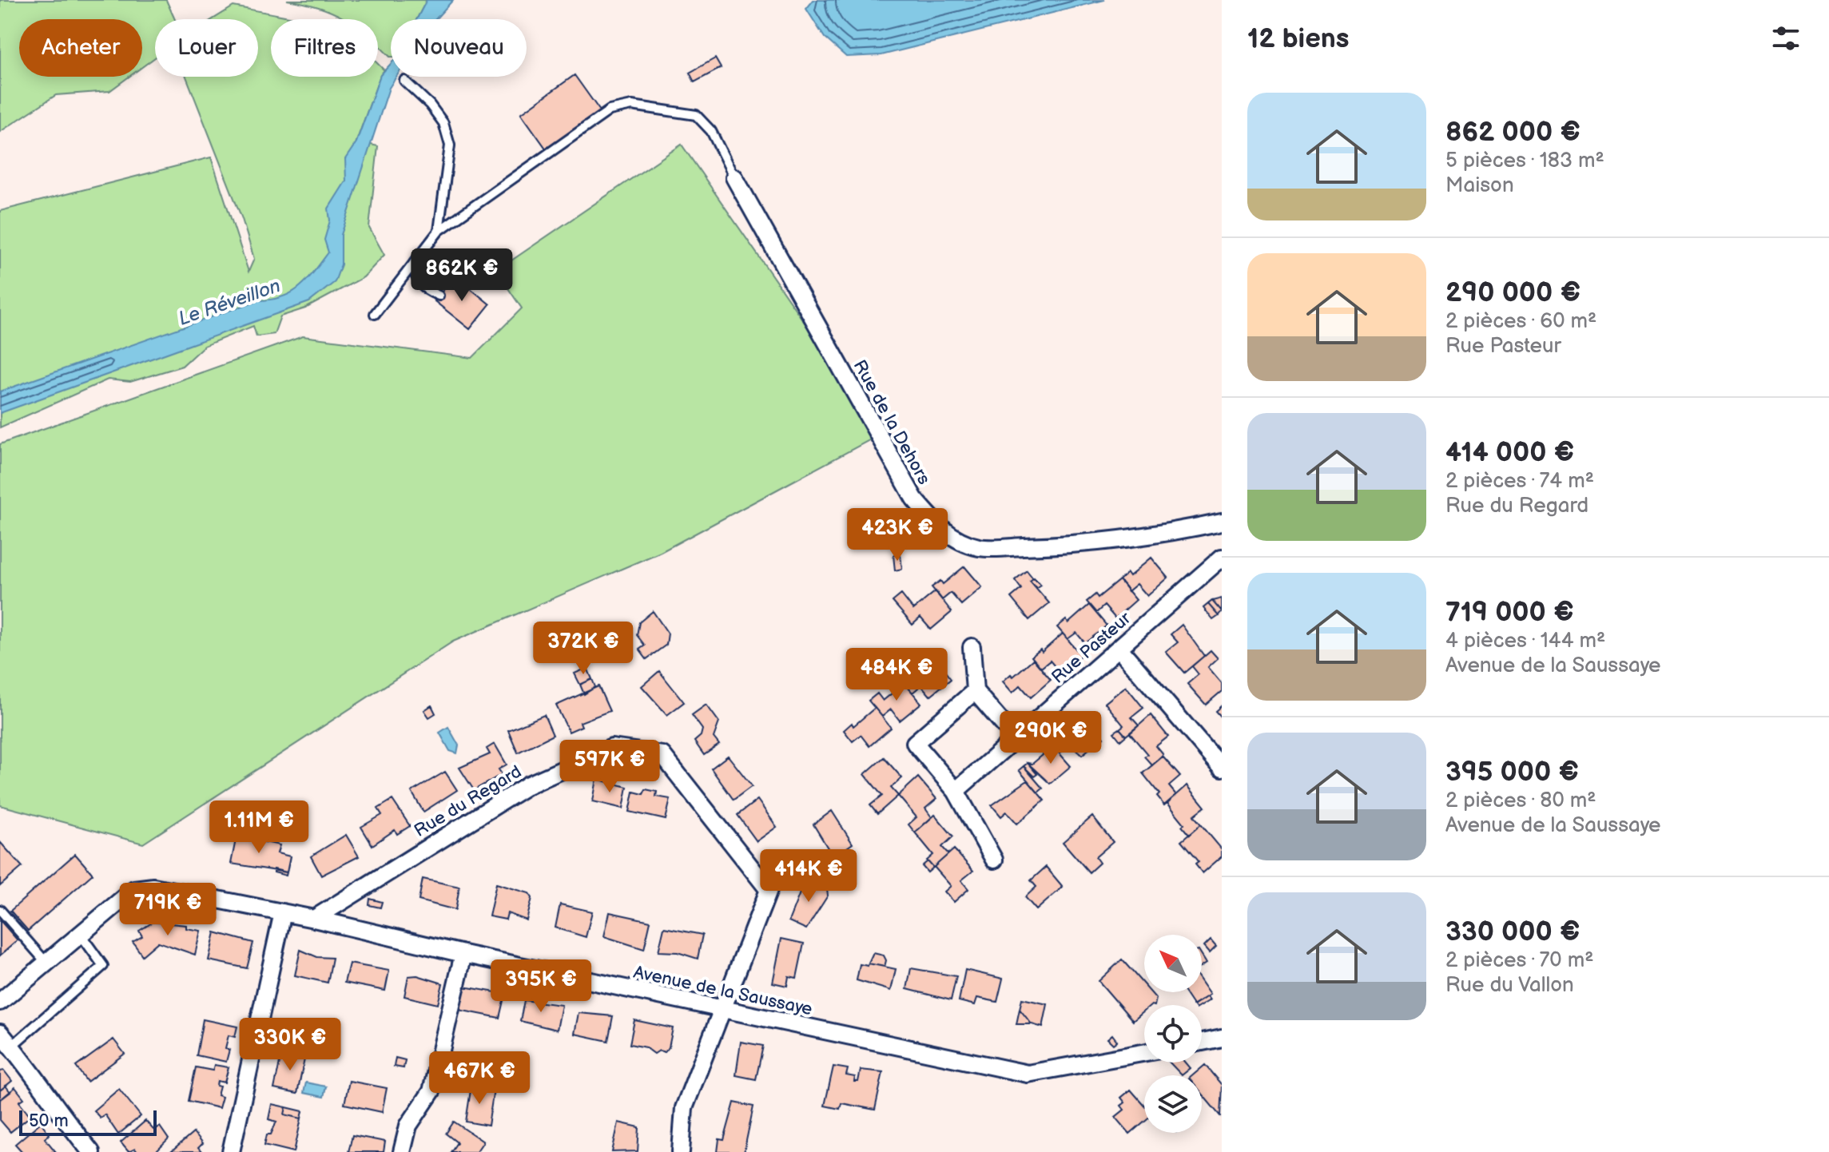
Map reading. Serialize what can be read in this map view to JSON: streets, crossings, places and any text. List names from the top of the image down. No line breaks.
{"streets":{"street":["Rue de la Dehors","Rue Pasteur","Rue du Regard","Avenue de la Saussaye"]},"crossings":[["Rue du Regard","Avenue de la Saussaye"]],"water":["Le Réveillon"],"scale_bar":"50 m","north":"top left","page":{"heading":"12 biens","chip":["Acheter","Louer","Filtres","Nouveau"],"list":[{"name":"862 000 €","note":"5 pièces · 183 m² · Maison"},{"name":"290 000 €","note":"2 pièces · 60 m² · Rue Pasteur"},{"name":"414 000 €","note":"2 pièces · 74 m² · Rue du Regard"},{"name":"719 000 €","note":"4 pièces · 144 m² · Avenue de la Saussaye"},{"name":"395 000 €","note":"2 pièces · 80 m² · Avenue de la Saussaye"},{"name":"330 000 €","note":"2 pièces · 70 m² · Rue du Vallon"}],"price":["862K €","423K €","372K €","484K €","290K €","597K €","1.11M €","414K €","719K €","395K €","330K €","467K €"],"scale":"50 m"}}
